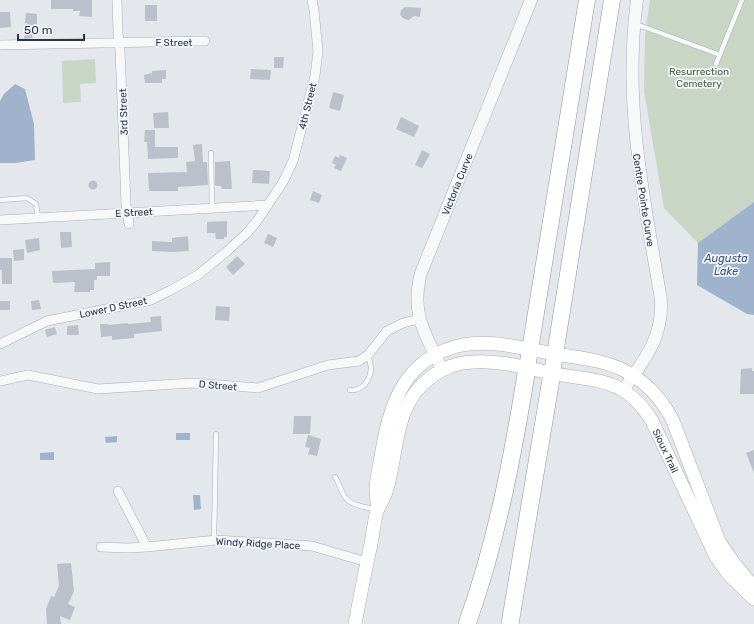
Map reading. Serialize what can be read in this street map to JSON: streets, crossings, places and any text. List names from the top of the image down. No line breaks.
{"streets":{"main road":["Sioux Trail"],"street":["F Street","4th Street","3rd Street","Victoria Curve","Centre Pointe Curve","E Street","Lower D Street","D Street","Windy Ridge Place"]},"crossings":[["F Street","3rd Street"],["4th Street","E Street"],["4th Street","Lower D Street"],["3rd Street","E Street"],["Victoria Curve","Sioux Trail"],["Centre Pointe Curve","Sioux Trail"],["E Street","Lower D Street"]],"water":["Augusta Lake"],"parks":["Resurrection Cemetery"],"scale_bar":"50 m"}
